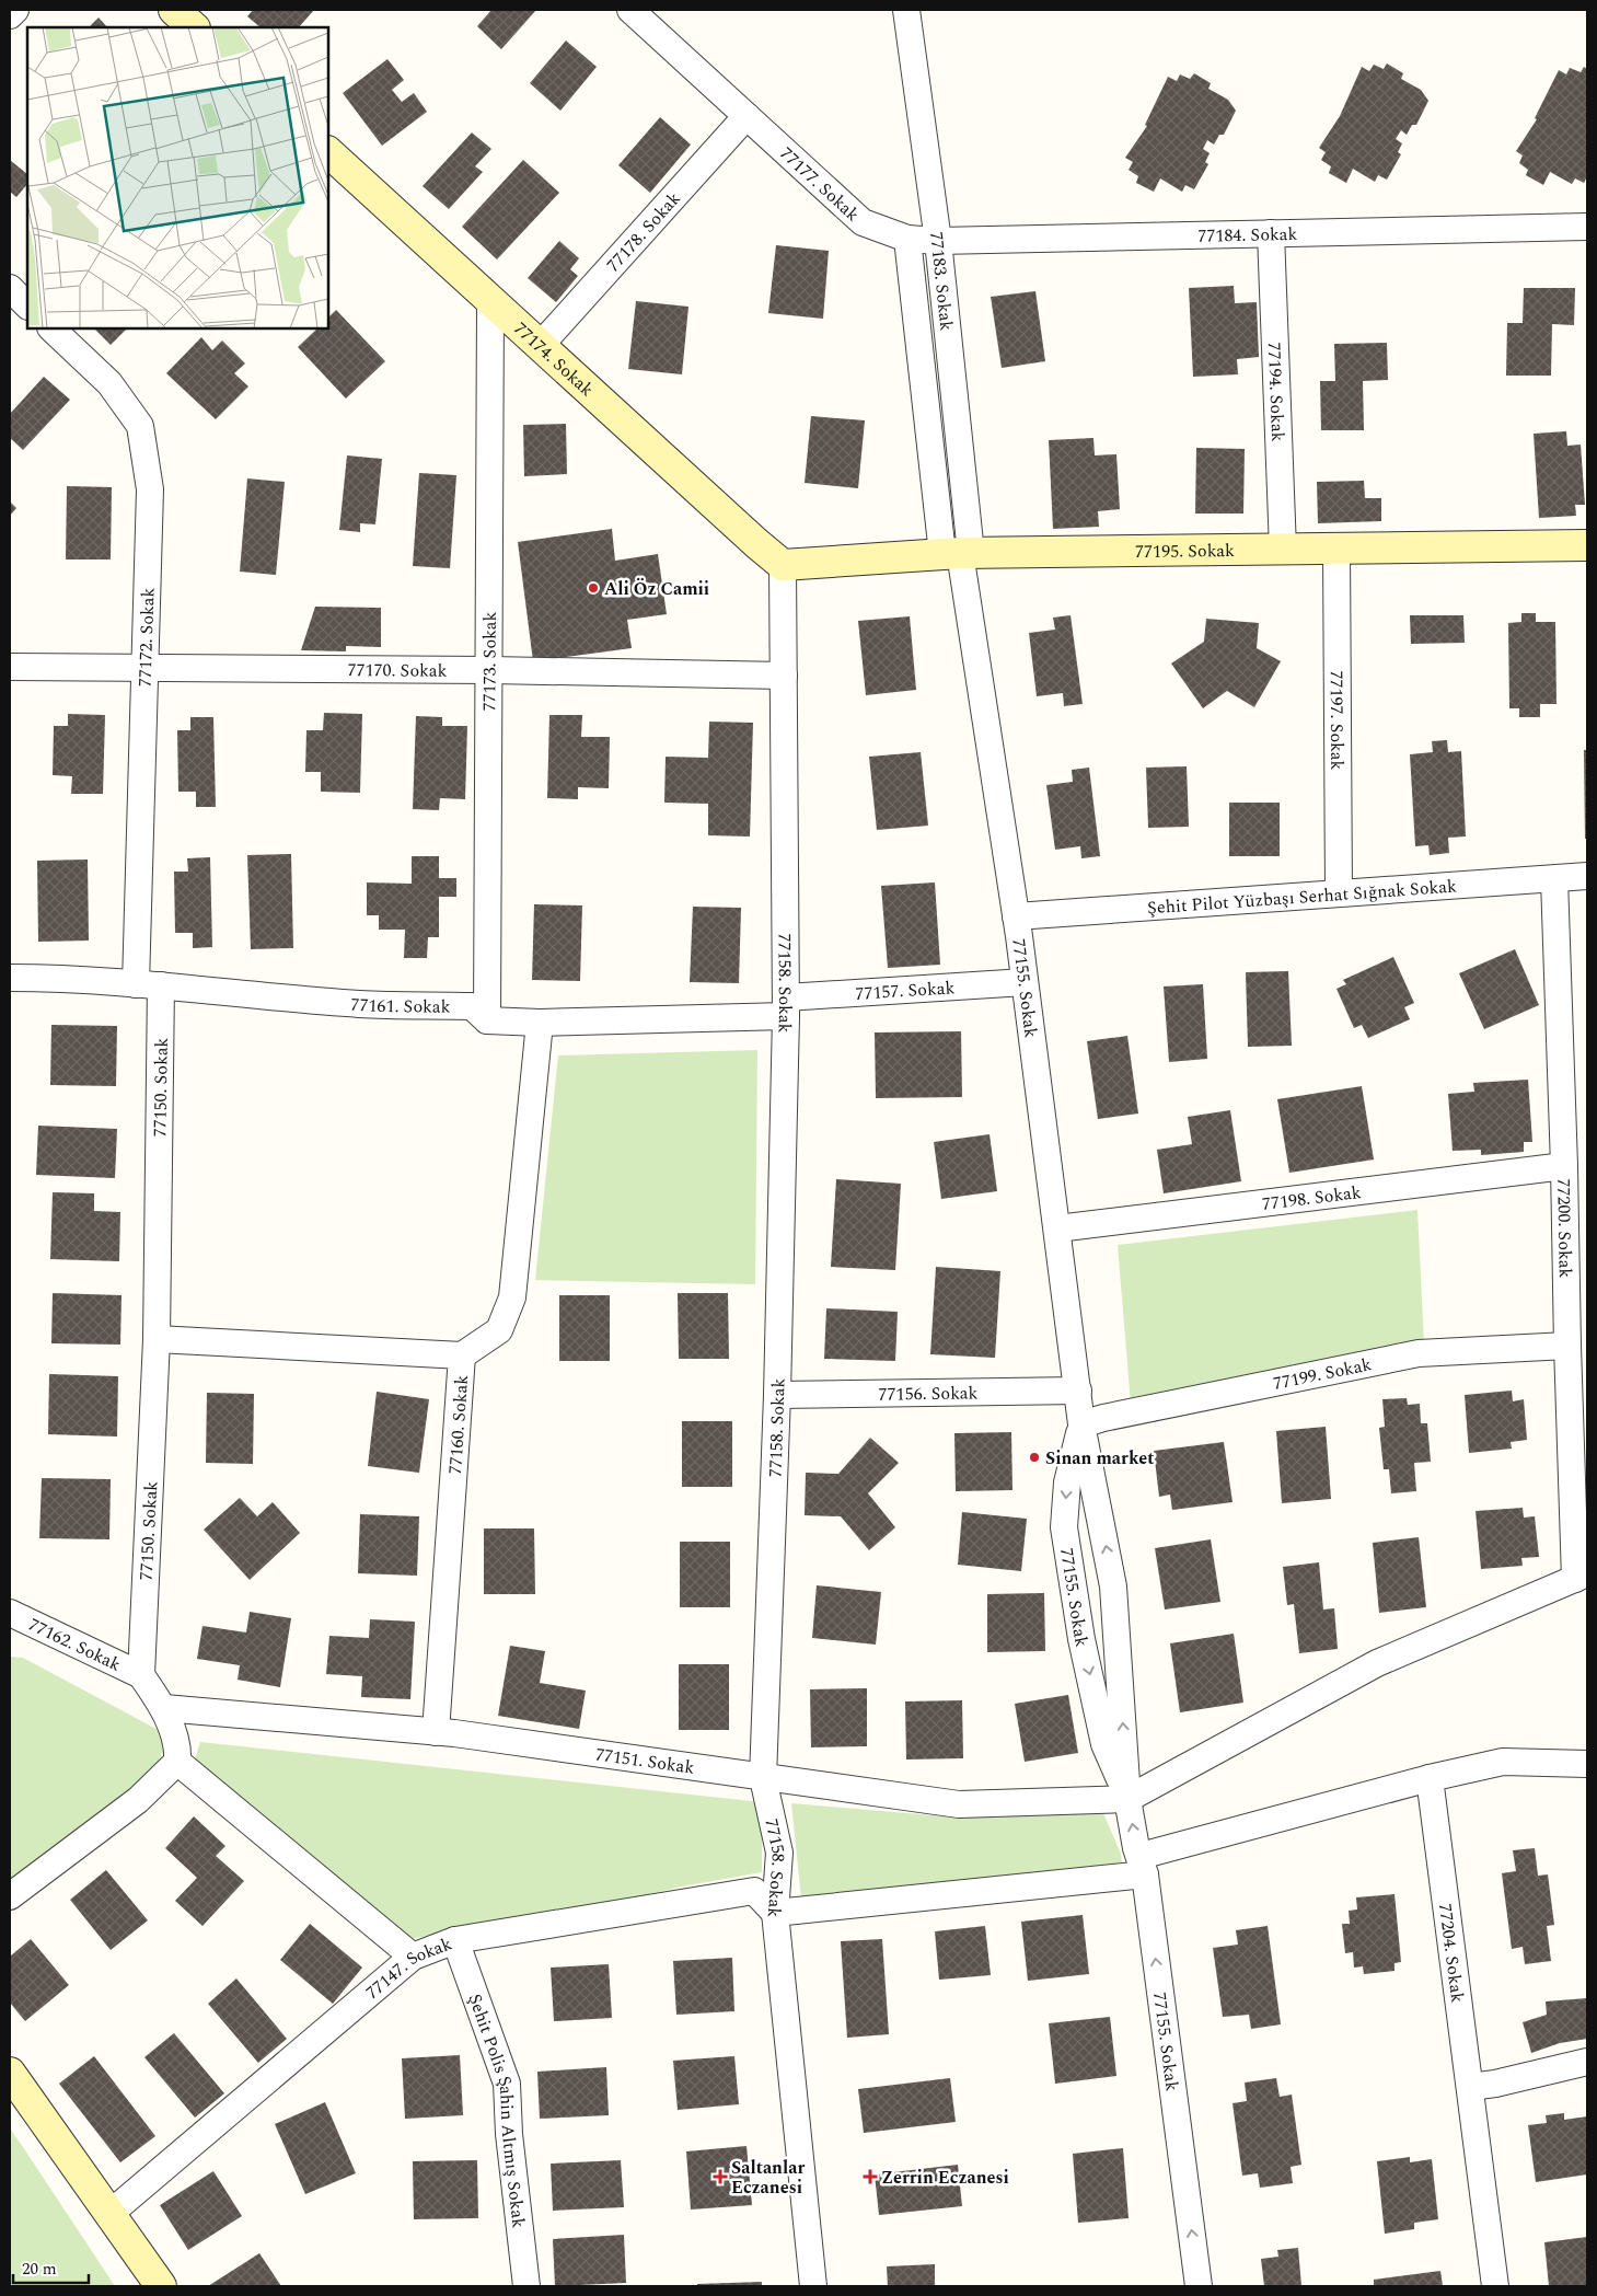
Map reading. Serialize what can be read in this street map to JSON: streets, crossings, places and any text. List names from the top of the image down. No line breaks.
{"streets":{"main road":["77174. Sokak","77195. Sokak"],"street":["77177. Sokak","77178. Sokak","77184. Sokak","77183. Sokak","77194. Sokak","77172. Sokak","77173. Sokak","77170. Sokak","77197. Sokak","Şehit Pilot Yüzbaşı Serhat Sığnak Sokak","77158. Sokak","77155. Sokak","77157. Sokak","77161. Sokak","77150. Sokak","77198. Sokak","77200. Sokak","77199. Sokak","77156. Sokak","77160. Sokak","77162. Sokak","77151. Sokak","77204. Sokak","77147. Sokak","Şehit Polis Şahin Altmış Sokak"]},"crossings":[["77177. Sokak","77178. Sokak"],["77177. Sokak","77184. Sokak"],["77178. Sokak","77174. Sokak"],["77184. Sokak","77183. Sokak"],["77184. Sokak","77194. Sokak"],["77183. Sokak","77195. Sokak"],["77183. Sokak","77155. Sokak"],["77174. Sokak","77195. Sokak"],["77174. Sokak","77173. Sokak"],["77174. Sokak","77158. Sokak"],["77194. Sokak","77195. Sokak"],["77195. Sokak","77197. Sokak"],["77195. Sokak","77158. Sokak"],["77195. Sokak","77155. Sokak"],["77172. Sokak","77170. Sokak"],["77172. Sokak","77161. Sokak"],["77172. Sokak","77150. Sokak"],["77173. Sokak","77170. Sokak"],["77173. Sokak","77161. Sokak"],["77170. Sokak","77158. Sokak"],["77197. Sokak","Şehit Pilot Yüzbaşı Serhat Sığnak Sokak"],["Şehit Pilot Yüzbaşı Serhat Sığnak Sokak","77155. Sokak"],["Şehit Pilot Yüzbaşı Serhat Sığnak Sokak","77200. Sokak"],["77158. Sokak","77157. Sokak"],["77158. Sokak","77156. Sokak"],["77158. Sokak","77151. Sokak"],["77158. Sokak","77147. Sokak"],["77155. Sokak","77157. Sokak"],["77155. Sokak","77198. Sokak"],["77155. Sokak","77199. Sokak"],["77155. Sokak","77156. Sokak"],["77155. Sokak","77151. Sokak"],["77161. Sokak","77150. Sokak"],["77150. Sokak","77160. Sokak"],["77150. Sokak","77162. Sokak"],["77198. Sokak","77200. Sokak"],["77200. Sokak","77199. Sokak"],["77160. Sokak","77151. Sokak"],["77147. Sokak","Şehit Polis Şahin Altmış Sokak"]],"places":{"other":["Ali Öz Camii","Sinan market"],"health":["Saltanlar Eczanesi","Zerrin Eczanesi"]},"scale_bar":"20 m"}
